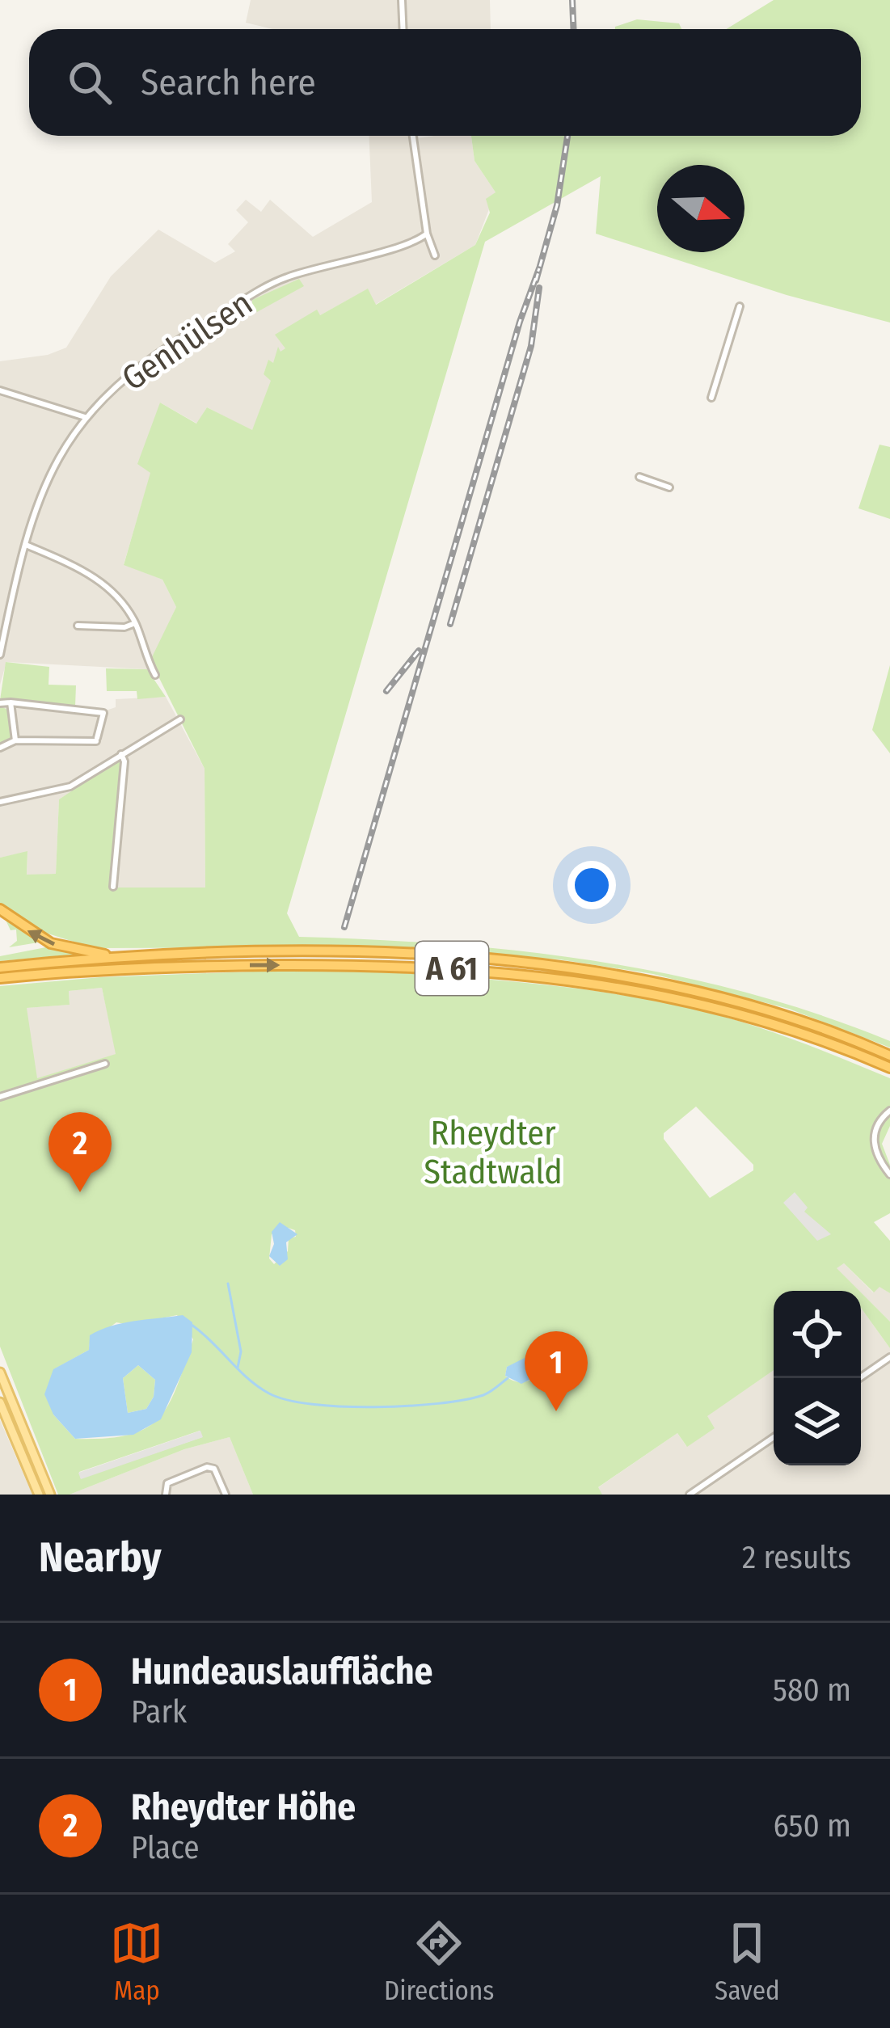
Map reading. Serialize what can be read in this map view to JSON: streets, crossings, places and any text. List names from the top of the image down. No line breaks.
{"streets":{"highway":["A 61"],"street":["Genhülsen"]},"parks":["Rheydter Stadtwald"],"north":"right","page":{"search":"Search here","pins":["2","1"],"heading":["Nearby","2 results"],"list":[{"mark":"1","name":"Hundeauslauffläche","note":"Park","value":"580 m"},{"mark":"2","name":"Rheydter Höhe","note":"Place","value":"650 m"}],"nav":["Map","Directions","Saved"]}}
